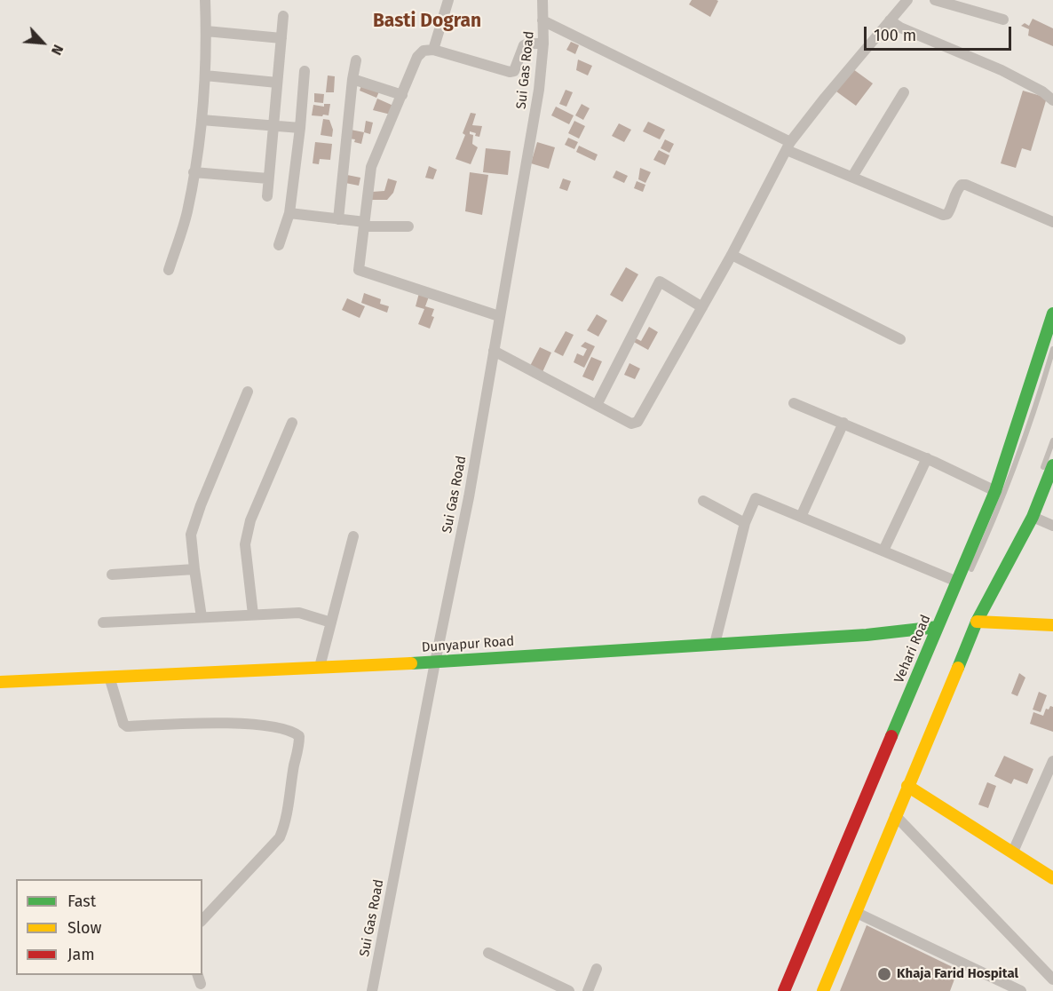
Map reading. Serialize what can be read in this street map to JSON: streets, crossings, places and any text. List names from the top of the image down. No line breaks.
{"streets":{"main road":["Dunyapur Road","Vehari Road"],"street":["Sui Gas Road"]},"crossings":[["Sui Gas Road","Dunyapur Road"],["Dunyapur Road","Vehari Road"]],"districts":["Basti Dogran"],"places":["Khaja Farid Hospital"],"legend":["Fast","Slow","Jam"],"scale_bar":"100 m","north":"bottom right"}
